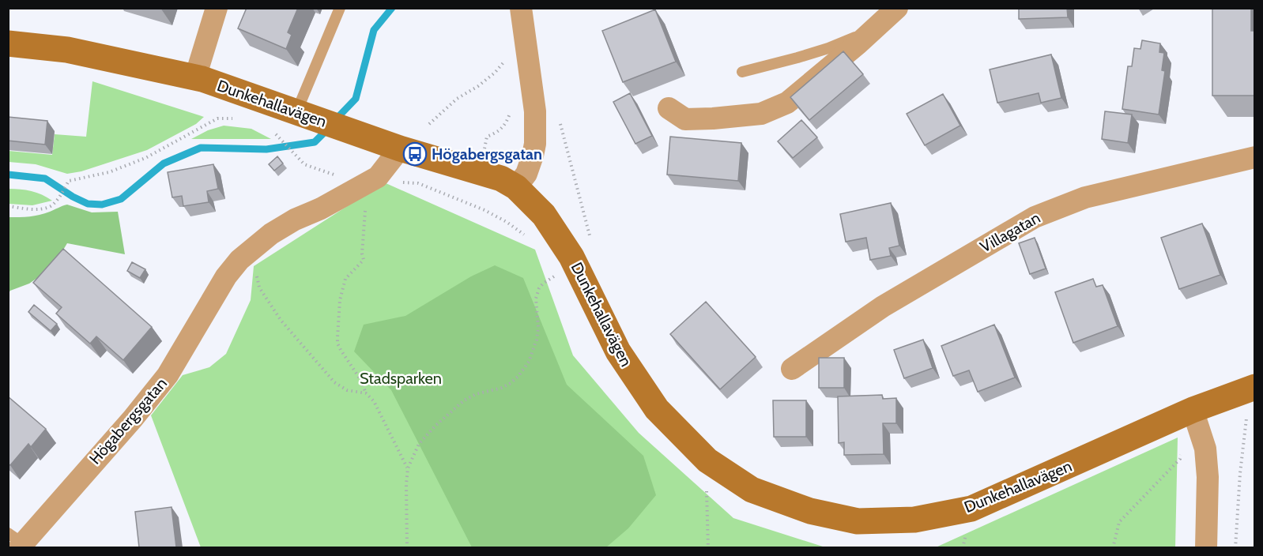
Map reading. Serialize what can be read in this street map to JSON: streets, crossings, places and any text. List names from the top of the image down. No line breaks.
{"streets":{"street":["Dunkehallavägen","Villagatan","Högabergsgatan"]},"crossings":[["Dunkehallavägen","Högabergsgatan"]],"parks":["Stadsparken"],"places":{"bus stop":["Högabergsgatan"]}}
